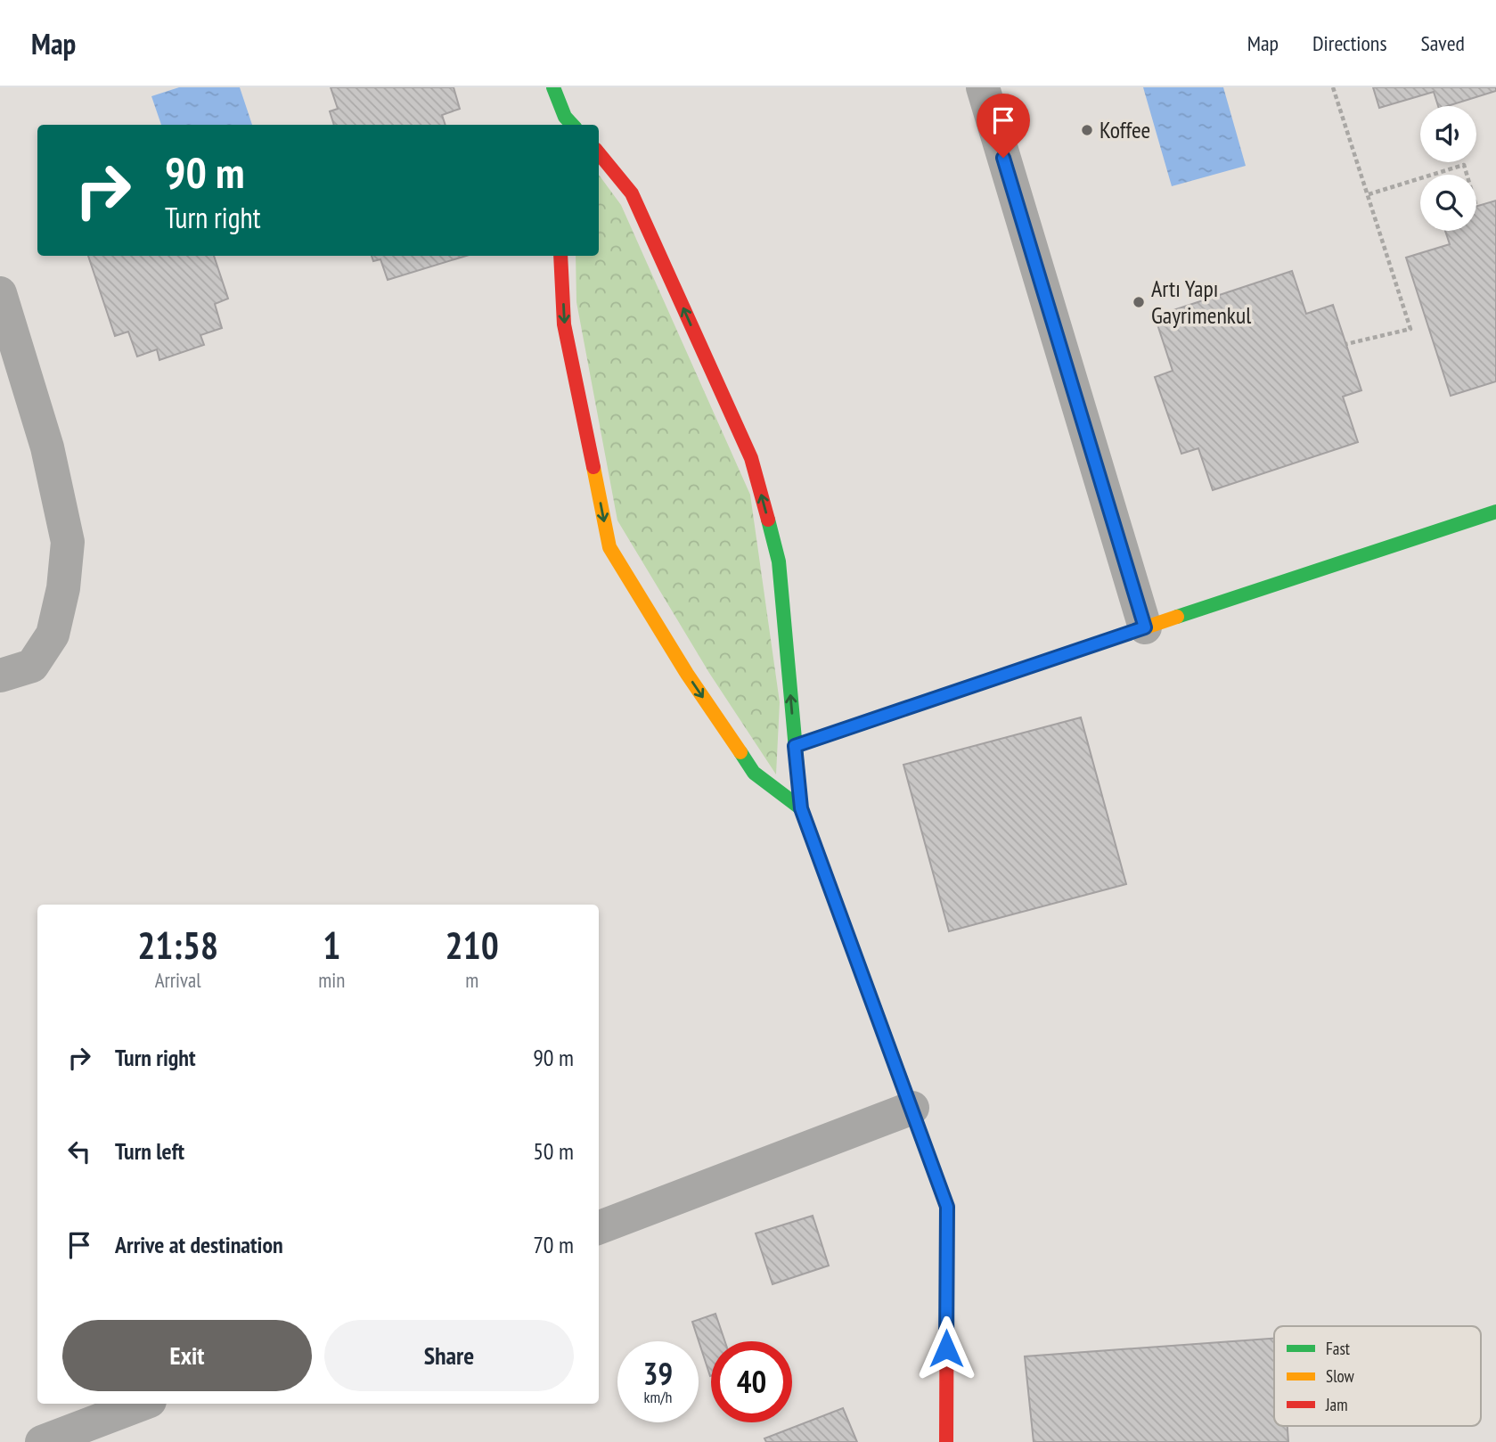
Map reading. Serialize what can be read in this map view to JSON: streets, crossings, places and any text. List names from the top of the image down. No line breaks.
{"places":["Koffee","Artı Yapı Gayrimenkul"],"legend":["Fast","Slow","Jam"],"page":{"header":"Map","nav":["Map","Directions","Saved"],"turn":["90 m","Turn right"],"eta":["21:58","Arrival","1","min","210","m"],"list":[{"name":"Turn right","value":"90 m"},{"name":"Turn left","value":"50 m"},{"name":"Arrive at destination","value":"70 m"}],"buttons":["Exit","Share"],"speed":"39 km/h","limit":"40"}}
